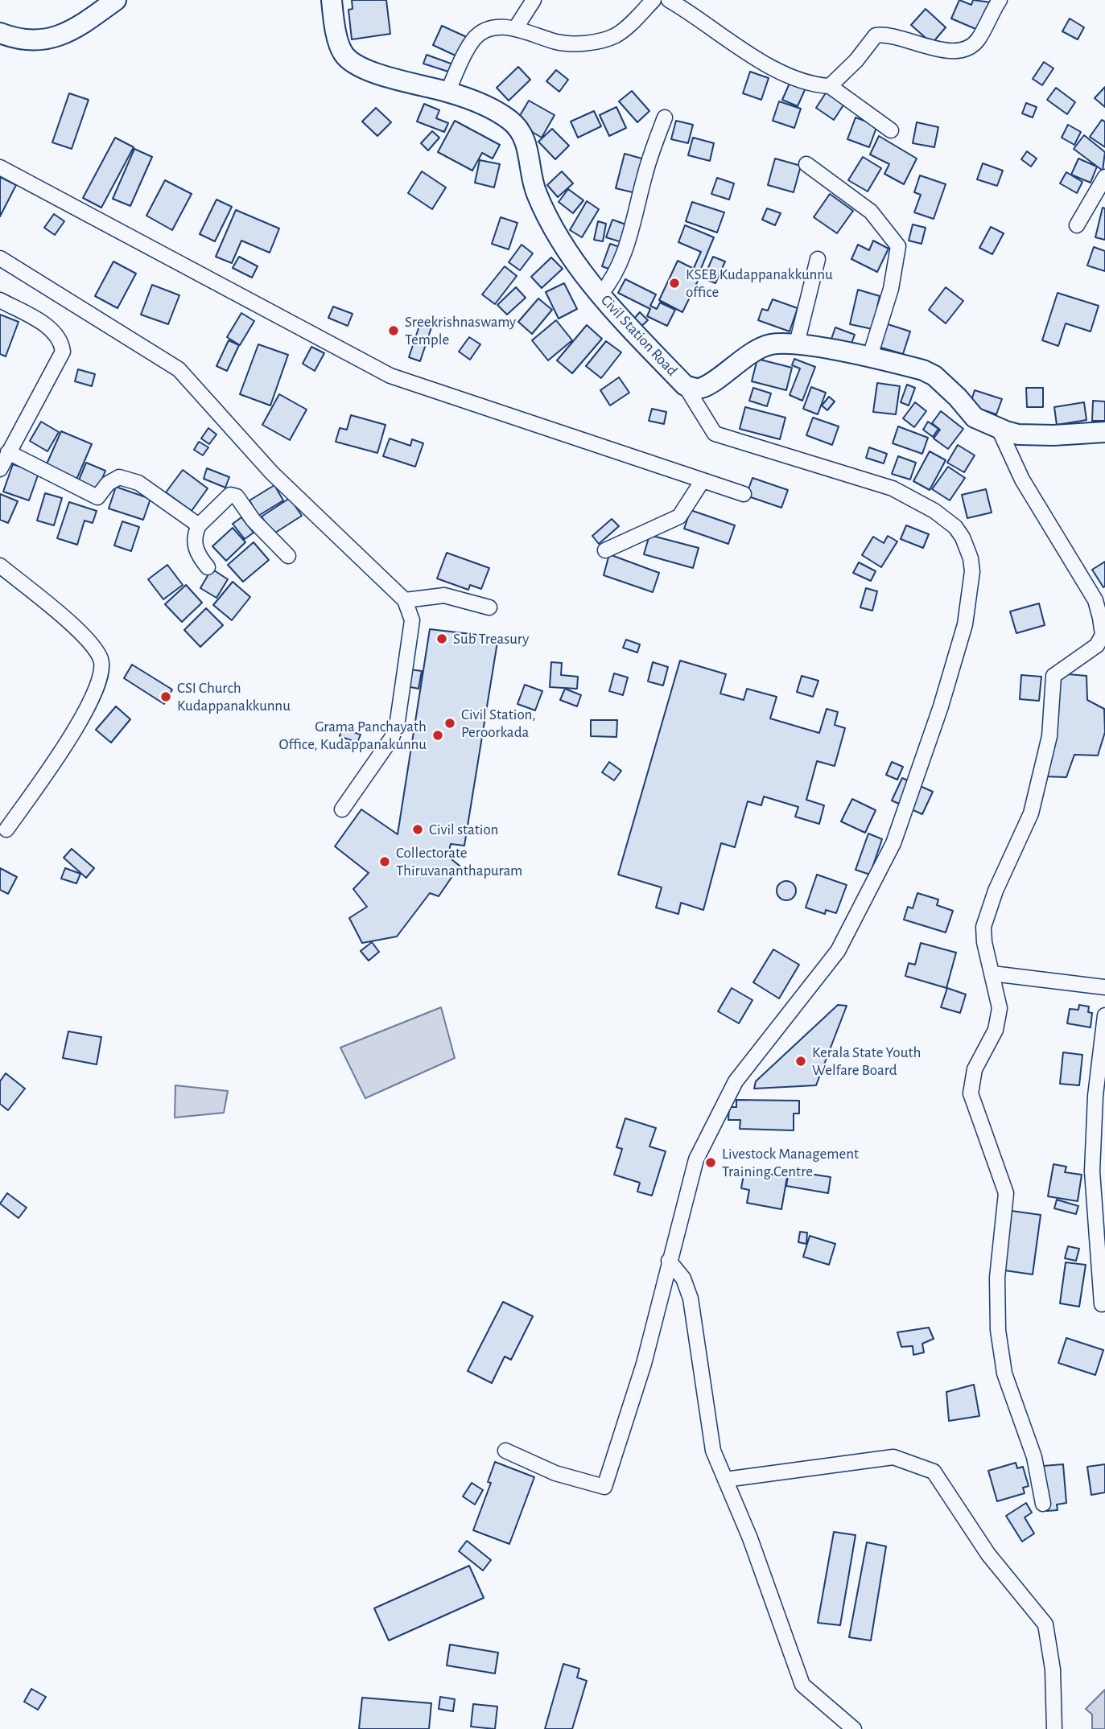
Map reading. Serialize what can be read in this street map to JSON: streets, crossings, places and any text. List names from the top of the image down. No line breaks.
{"streets":{"main road":["Civil Station Road"]},"places":["KSEB Kudappanakkunnu office","Sreekrishnaswamy Temple","Sub Treasury","CSI Church Kudappanakkunnu","Civil Station, Peroorkada","Grama Panchayath Office, Kudappanakunnu","Civil station","Collectorate Thiruvananthapuram","Kerala State Youth Welfare Board","Livestock Management Training Centre"]}
